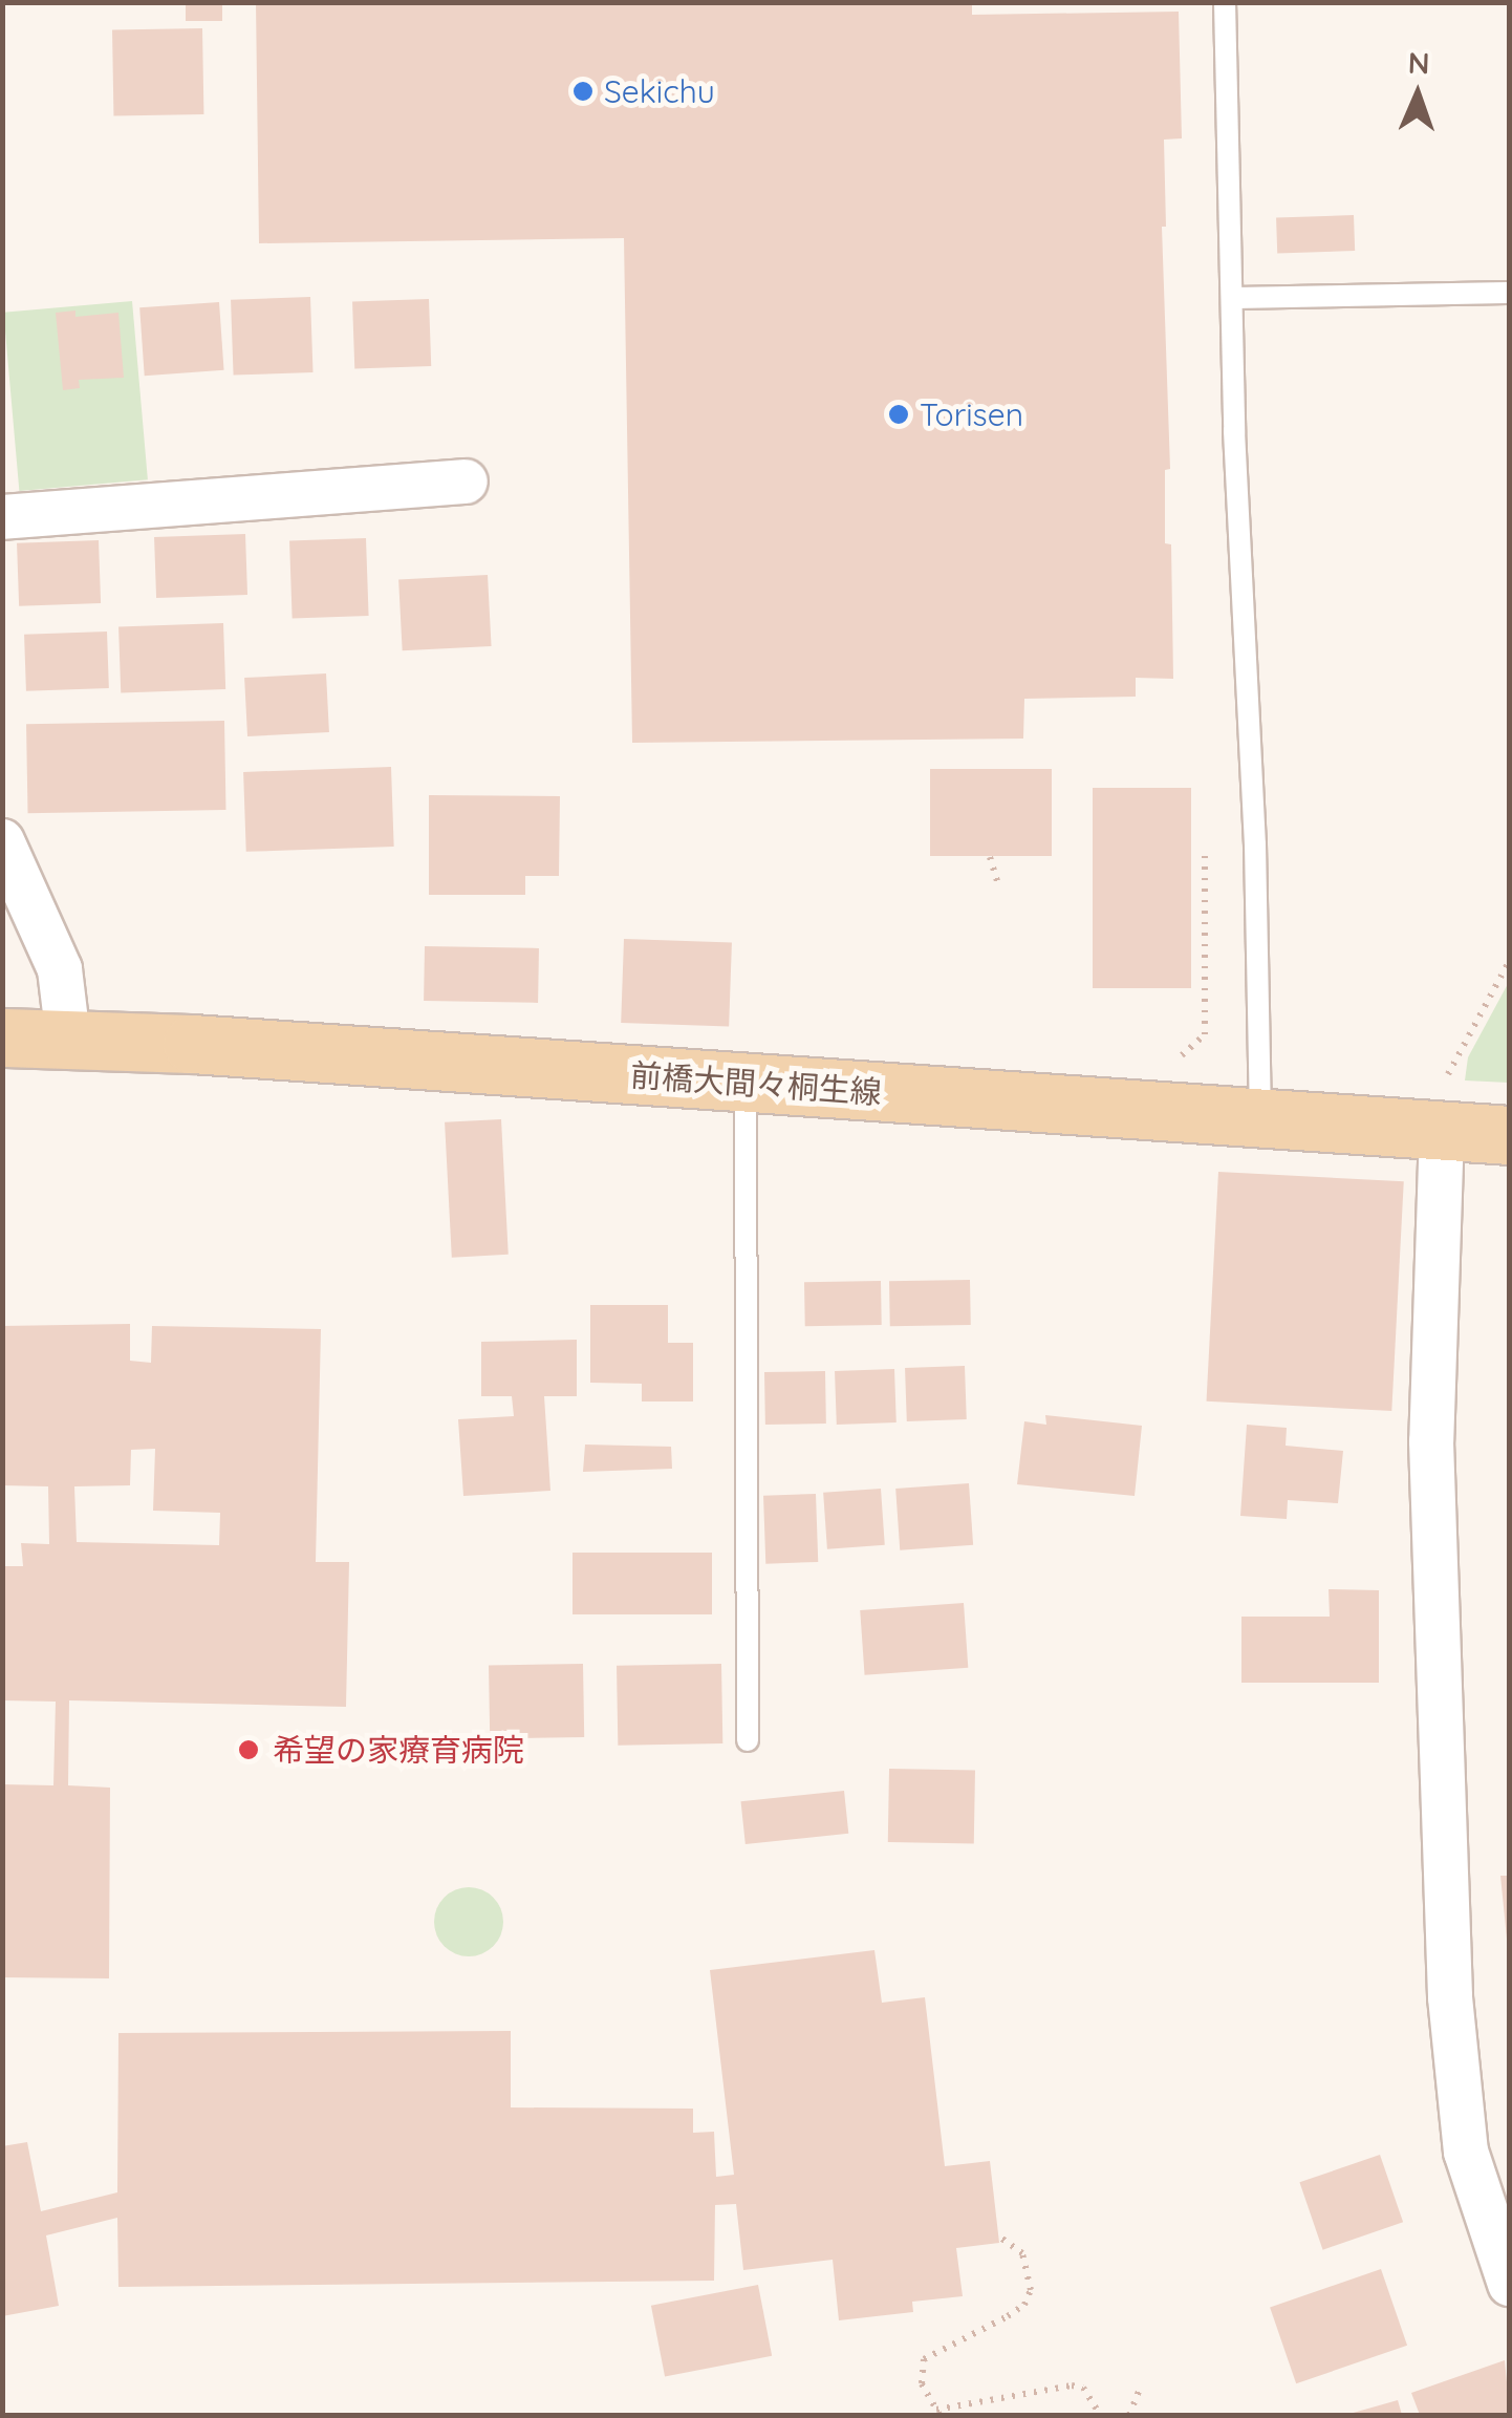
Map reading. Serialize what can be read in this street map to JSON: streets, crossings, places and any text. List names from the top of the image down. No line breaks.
{"streets":{"main road":["前橋大間々桐生線"]},"places":["Sekichu","Torisen","希望の家療育病院"],"north":"top"}
